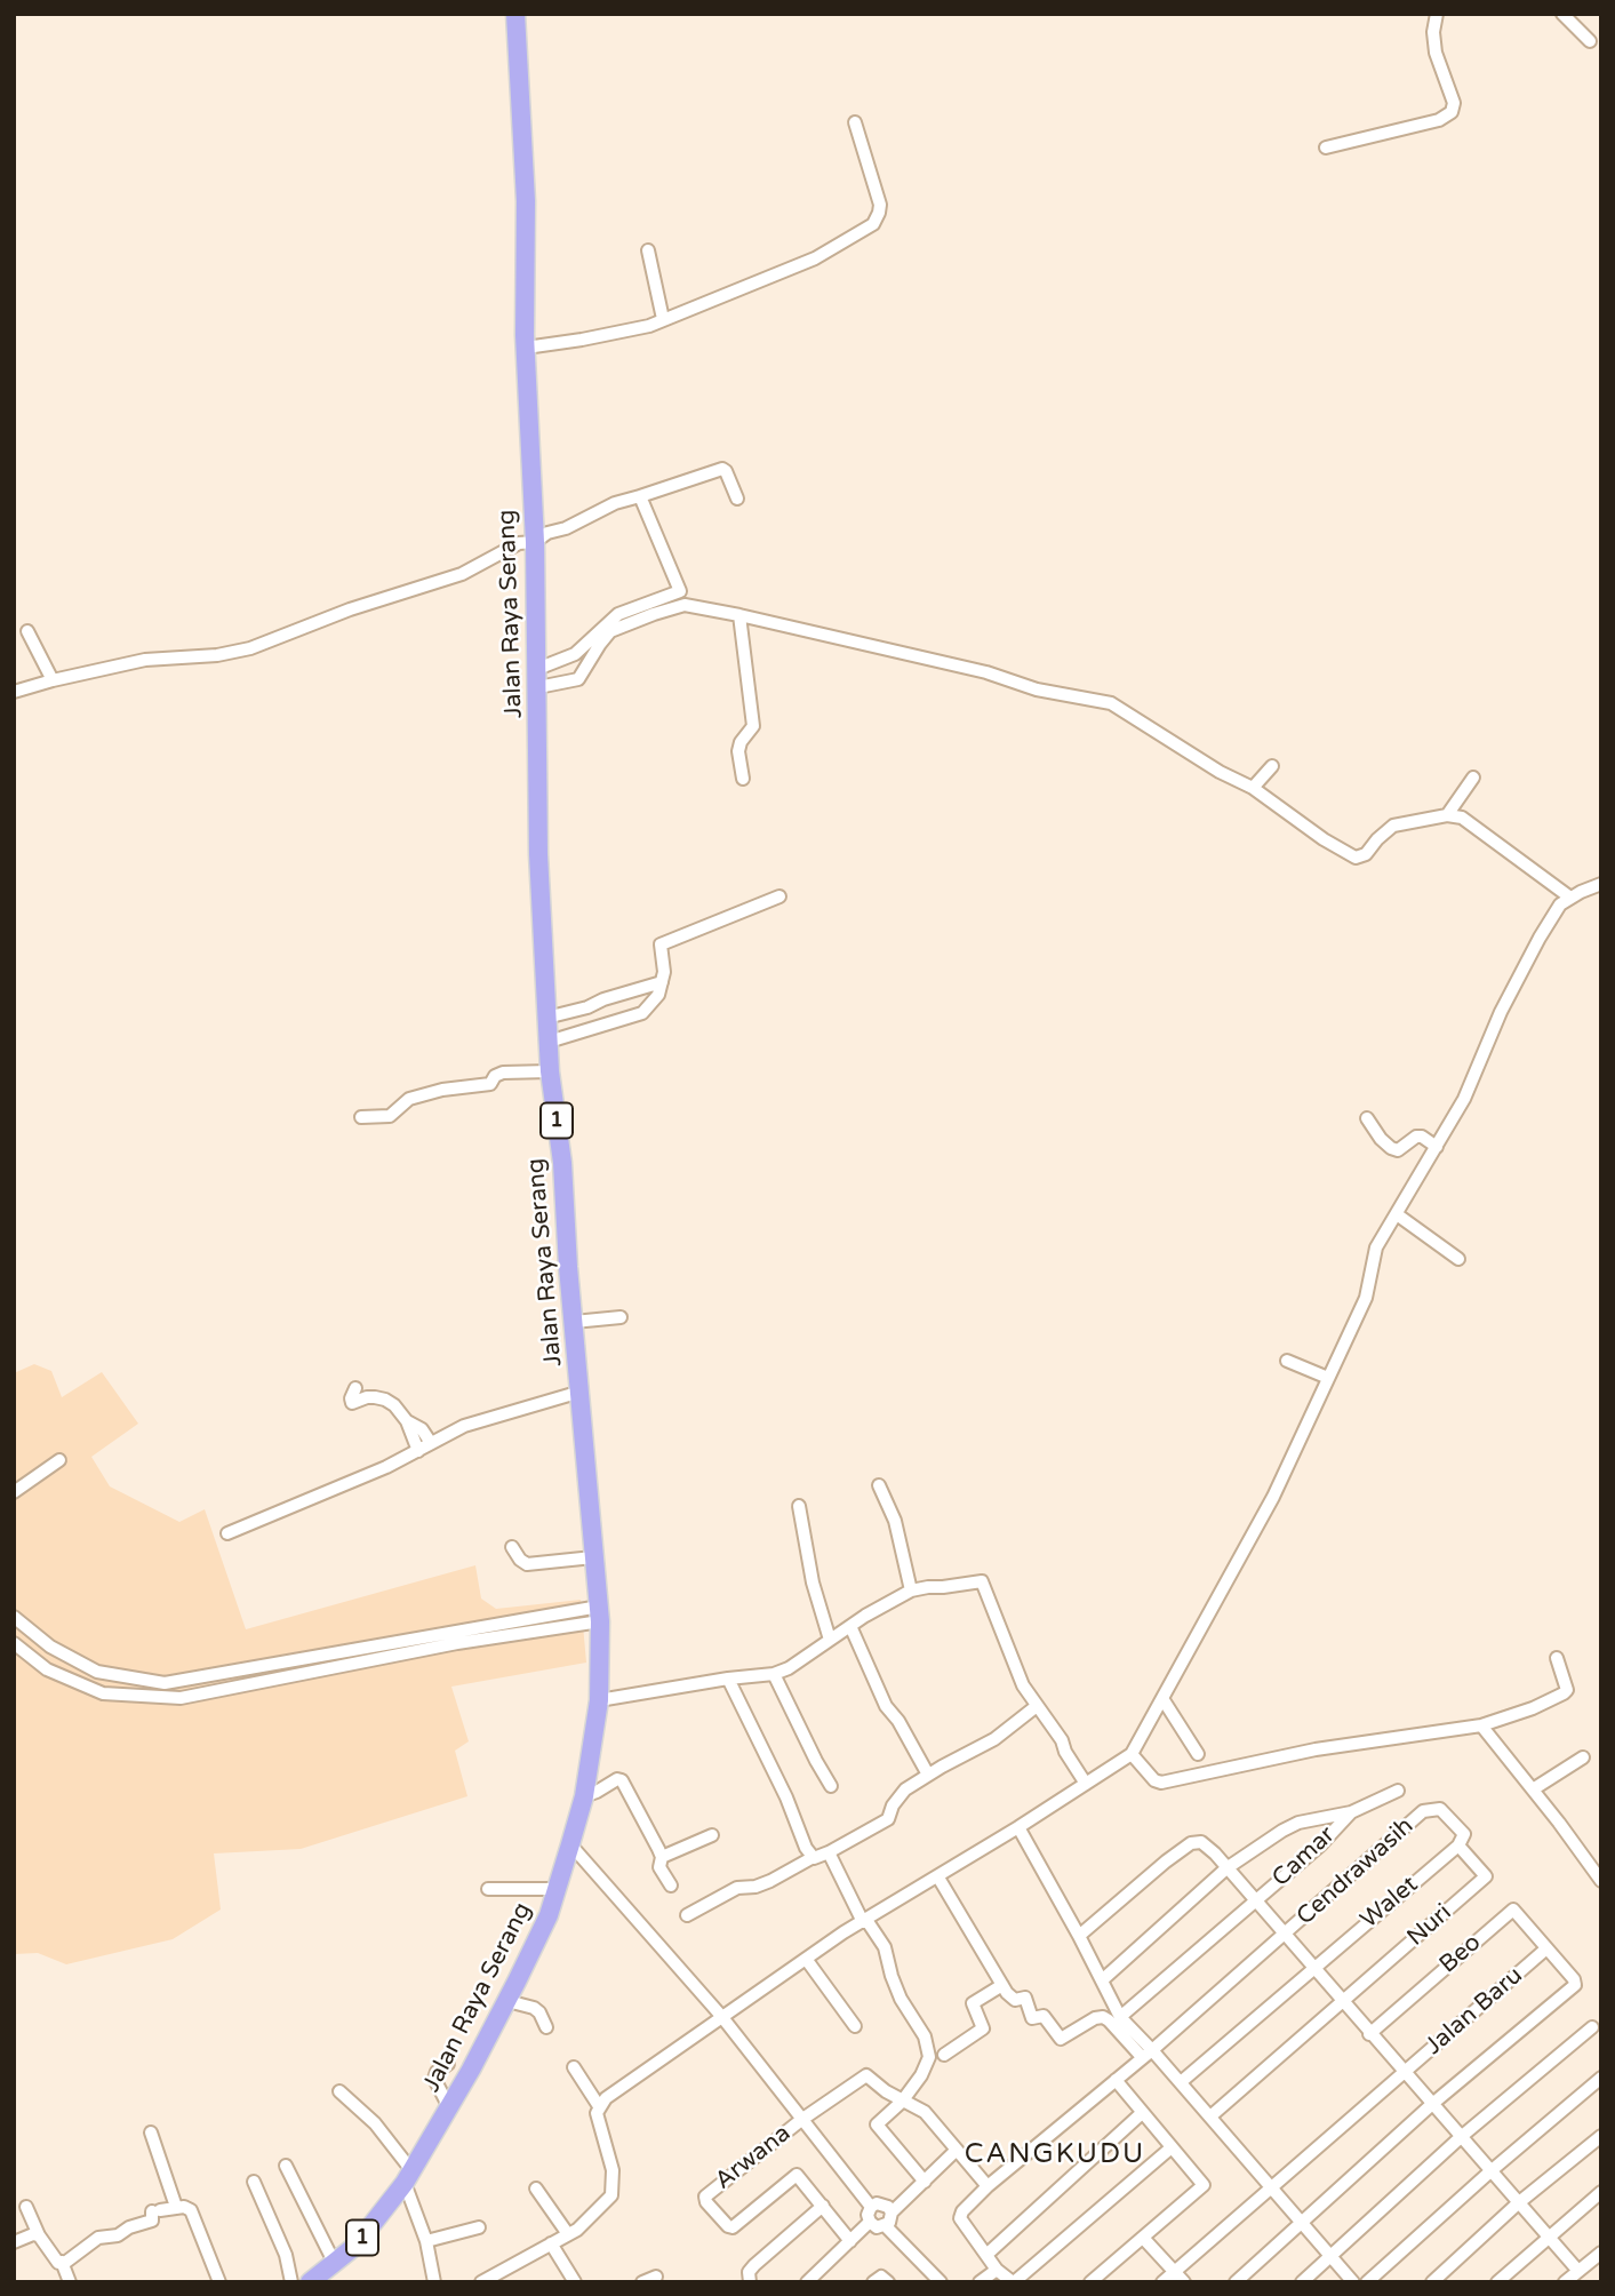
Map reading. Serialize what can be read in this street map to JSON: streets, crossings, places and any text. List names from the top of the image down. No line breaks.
{"streets":{"highway":["Jalan Raya Serang","1"],"street":["Camar","Cendrawasih","Walet","Nuri","Beo","Jalan Baru","Arwana"]},"crossings":[["Cendrawasih","Walet"],["Cendrawasih","Nuri"],["Walet","Nuri"],["Beo","Jalan Baru"]],"districts":["CANGKUDU"]}
